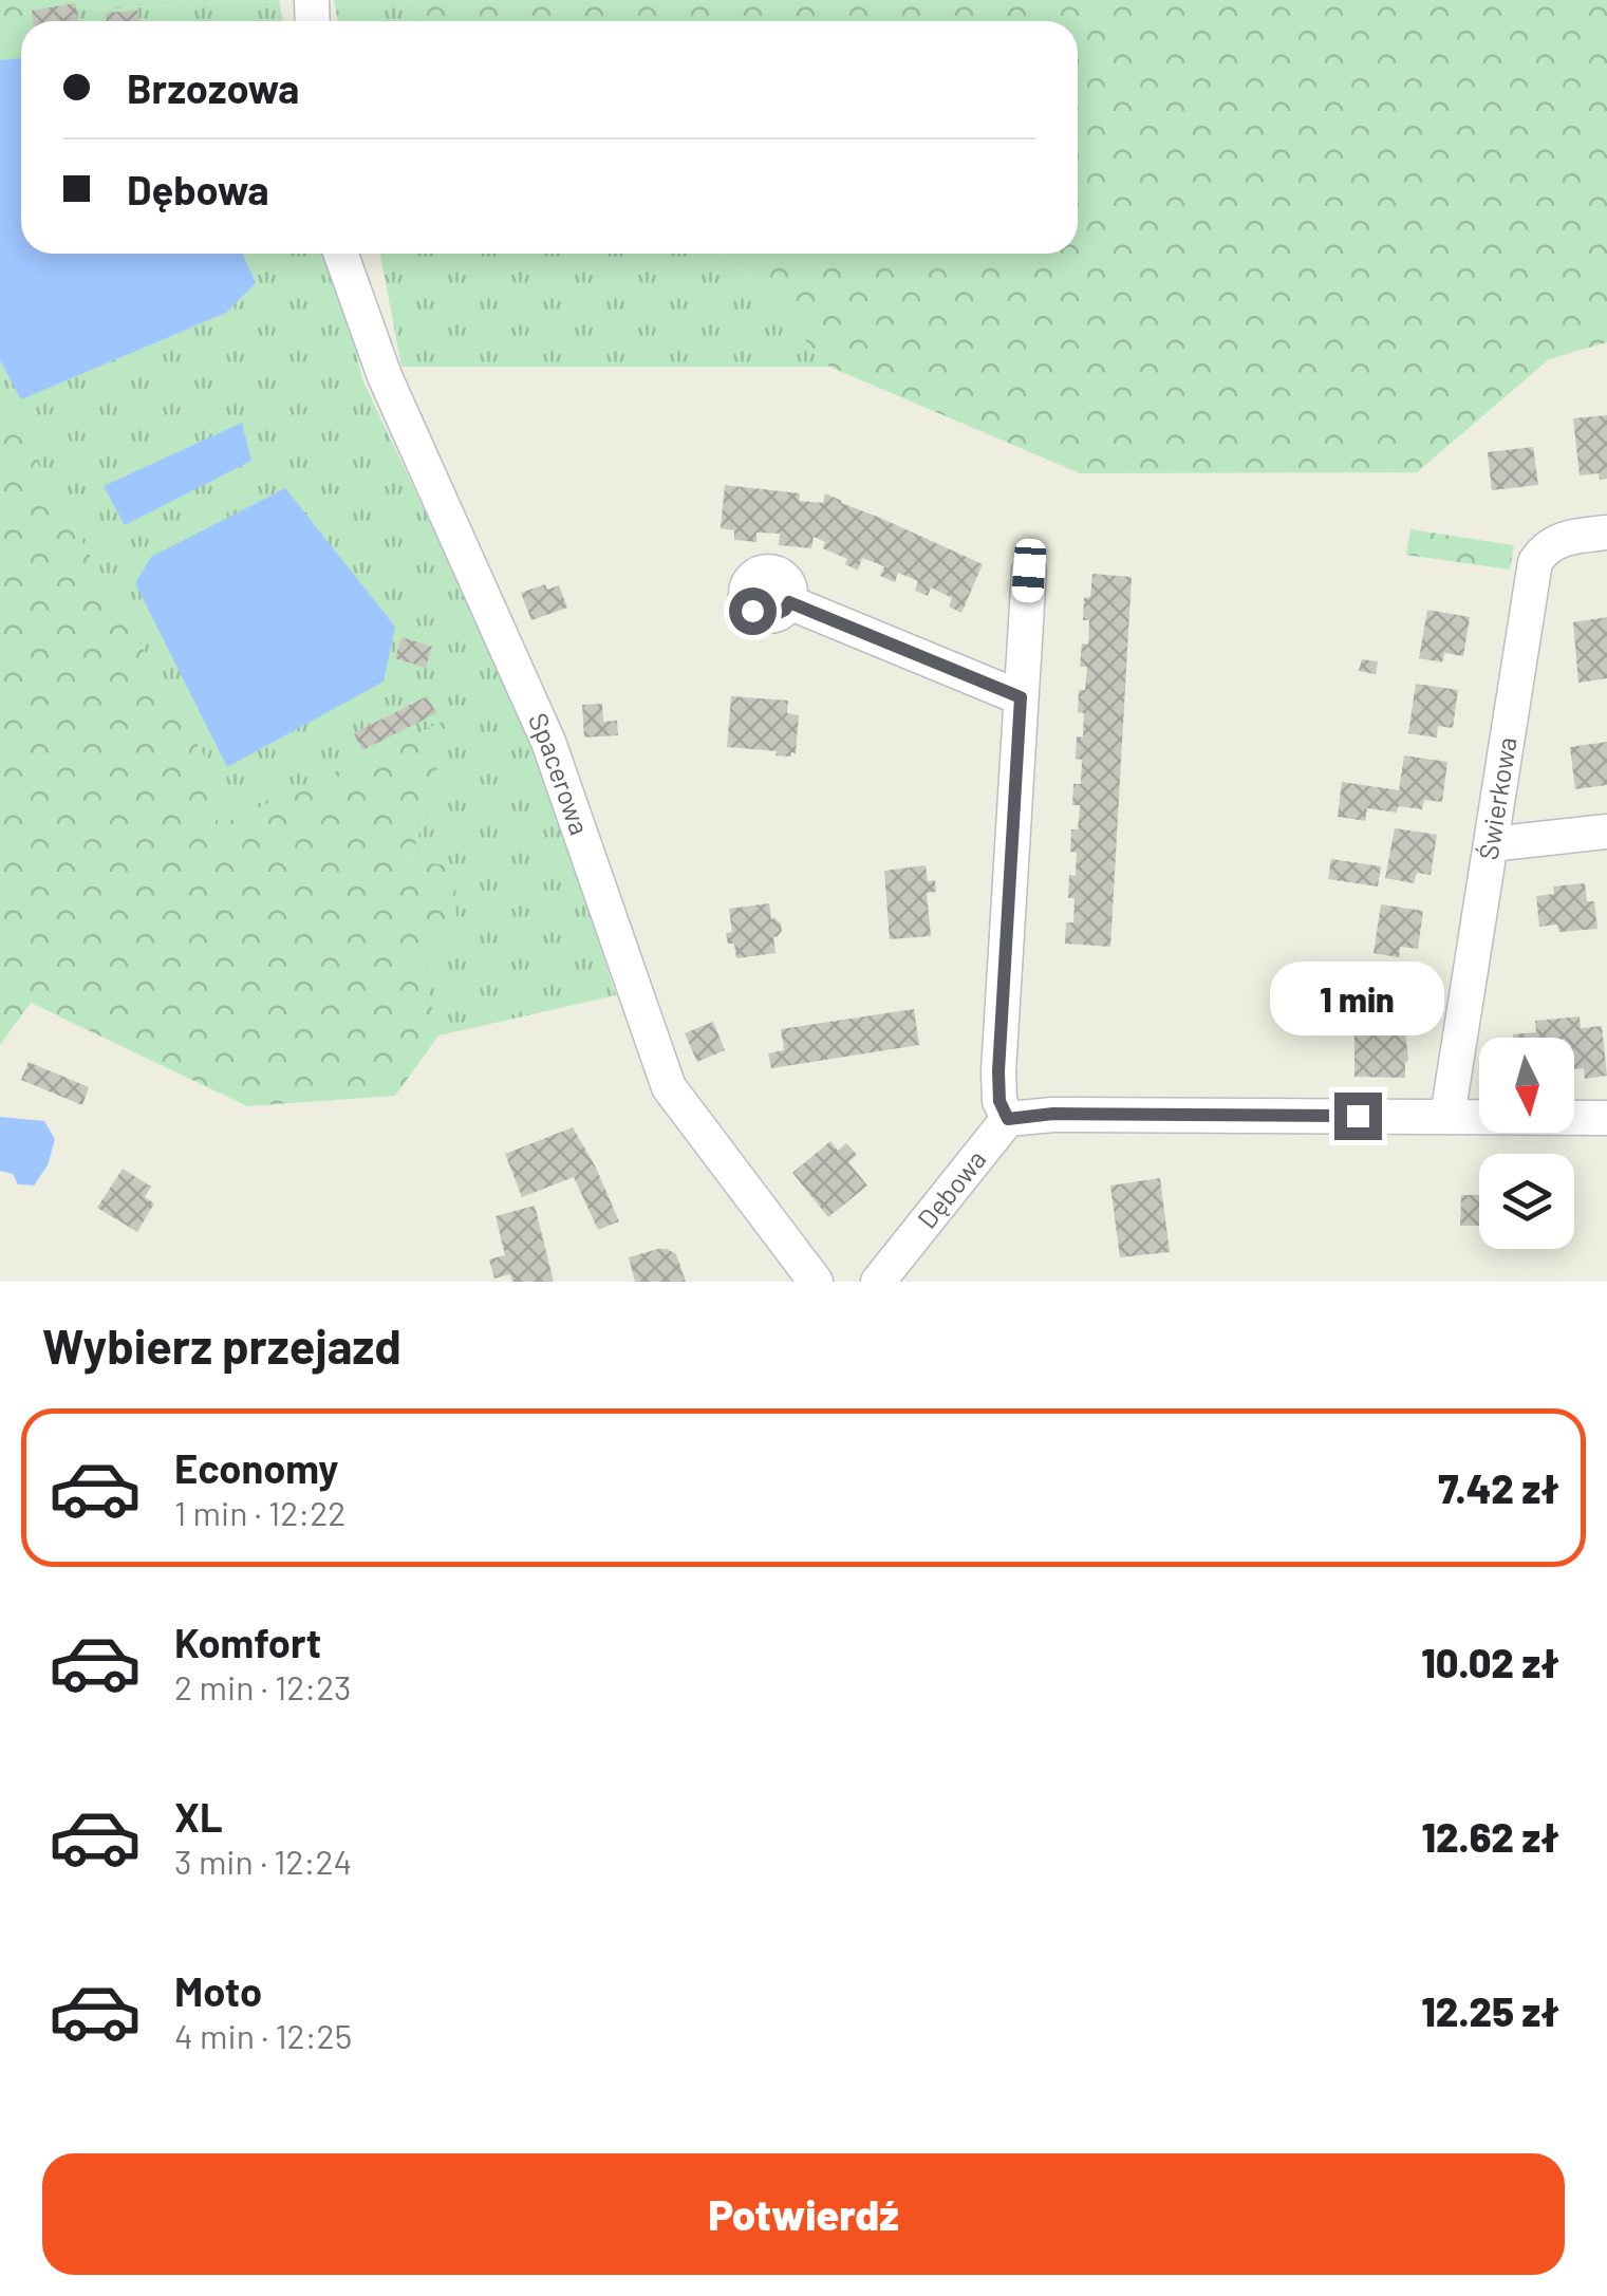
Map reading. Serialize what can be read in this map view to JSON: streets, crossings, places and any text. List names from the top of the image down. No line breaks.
{"streets":{"street":["Spacerowa","Świerkowa","Dębowa"]},"north":"bottom","page":{"banner":["Brzozowa","Dębowa"],"bubble":"1 min","heading":"Wybierz przejazd","list":[{"name":"Economy","note":"1 min · 12:22","value":"7.42 zł"},{"name":"Komfort","note":"2 min · 12:23","value":"10.02 zł"},{"name":"XL","note":"3 min · 12:24","value":"12.62 zł"},{"name":"Moto","note":"4 min · 12:25","value":"12.25 zł"}],"buttons":"Potwierdź"}}
